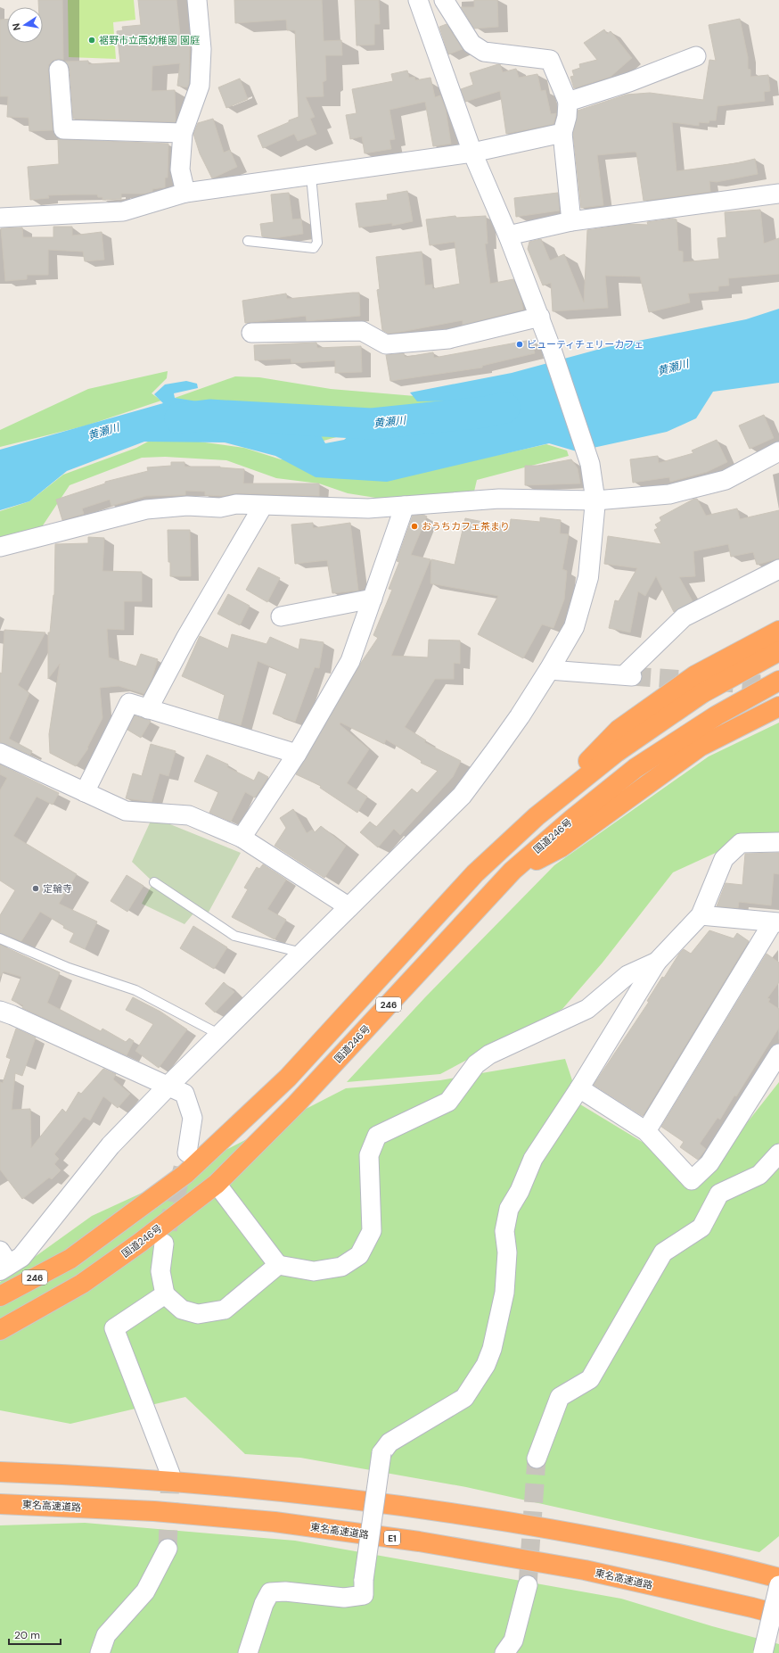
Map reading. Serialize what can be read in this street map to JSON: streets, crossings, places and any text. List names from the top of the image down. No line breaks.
{"streets":{"highway":["国道246号","246","東名高速道路","E1"]},"water":["黄瀬川"],"places":["裾野市立西幼稚園 園庭","ビューティチェリーカフェ","おうちカフェ茶まり","定輪寺"],"scale_bar":"20 m","north":"left"}
